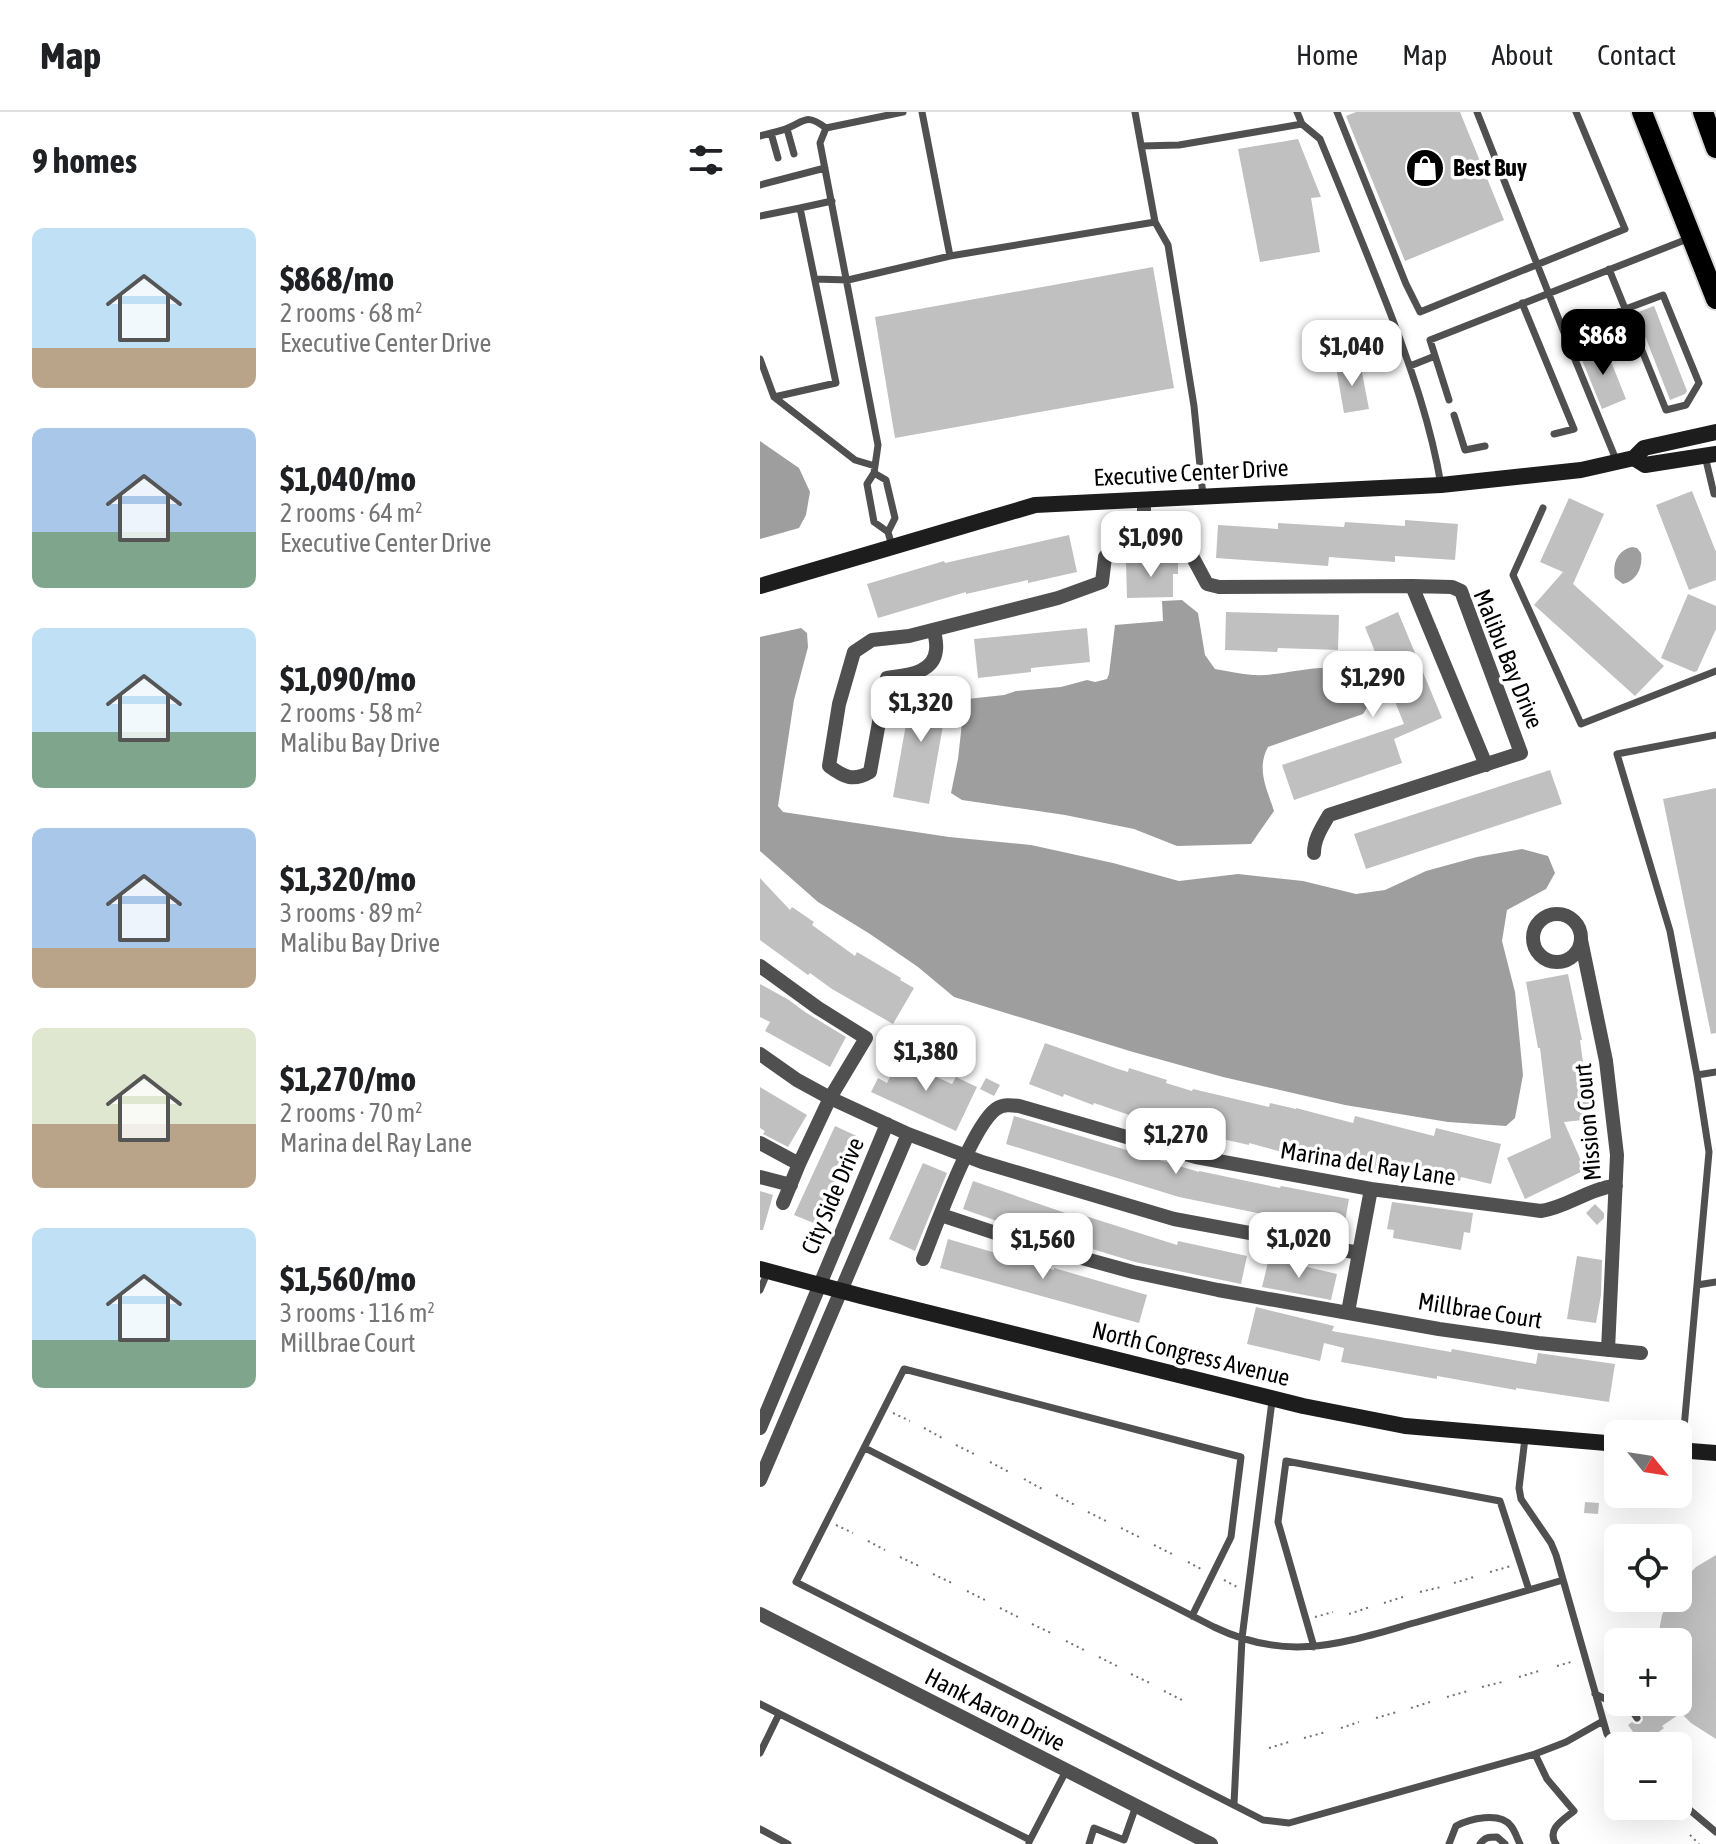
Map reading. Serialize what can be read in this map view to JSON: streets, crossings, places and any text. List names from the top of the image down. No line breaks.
{"streets":{"street":["Executive Center Drive","Malibu Bay Drive","Mission Court","Marina del Ray Lane","City Side Drive","Millbrae Court","North Congress Avenue","Hank Aaron Drive"]},"crossings":[["Mission Court","Marina del Ray Lane"],["Mission Court","Millbrae Court"],["Marina del Ray Lane","Millbrae Court"],["City Side Drive","North Congress Avenue"]],"places":{"shop":["Best Buy"]},"north":"bottom right","page":{"header":"Map","nav":["Home","Map","About","Contact"],"heading":"9 homes","list":[{"name":"$868/mo","note":"2 rooms · 68 m² · Executive Center Drive"},{"name":"$1,040/mo","note":"2 rooms · 64 m² · Executive Center Drive"},{"name":"$1,090/mo","note":"2 rooms · 58 m² · Malibu Bay Drive"},{"name":"$1,320/mo","note":"3 rooms · 89 m² · Malibu Bay Drive"},{"name":"$1,270/mo","note":"2 rooms · 70 m² · Marina del Ray Lane"},{"name":"$1,560/mo","note":"3 rooms · 116 m² · Millbrae Court"}],"price":["$868","$1,040","$1,090","$1,290","$1,320","$1,380","$1,270","$1,020","$1,560"],"map_buttons":["+","−"]}}
